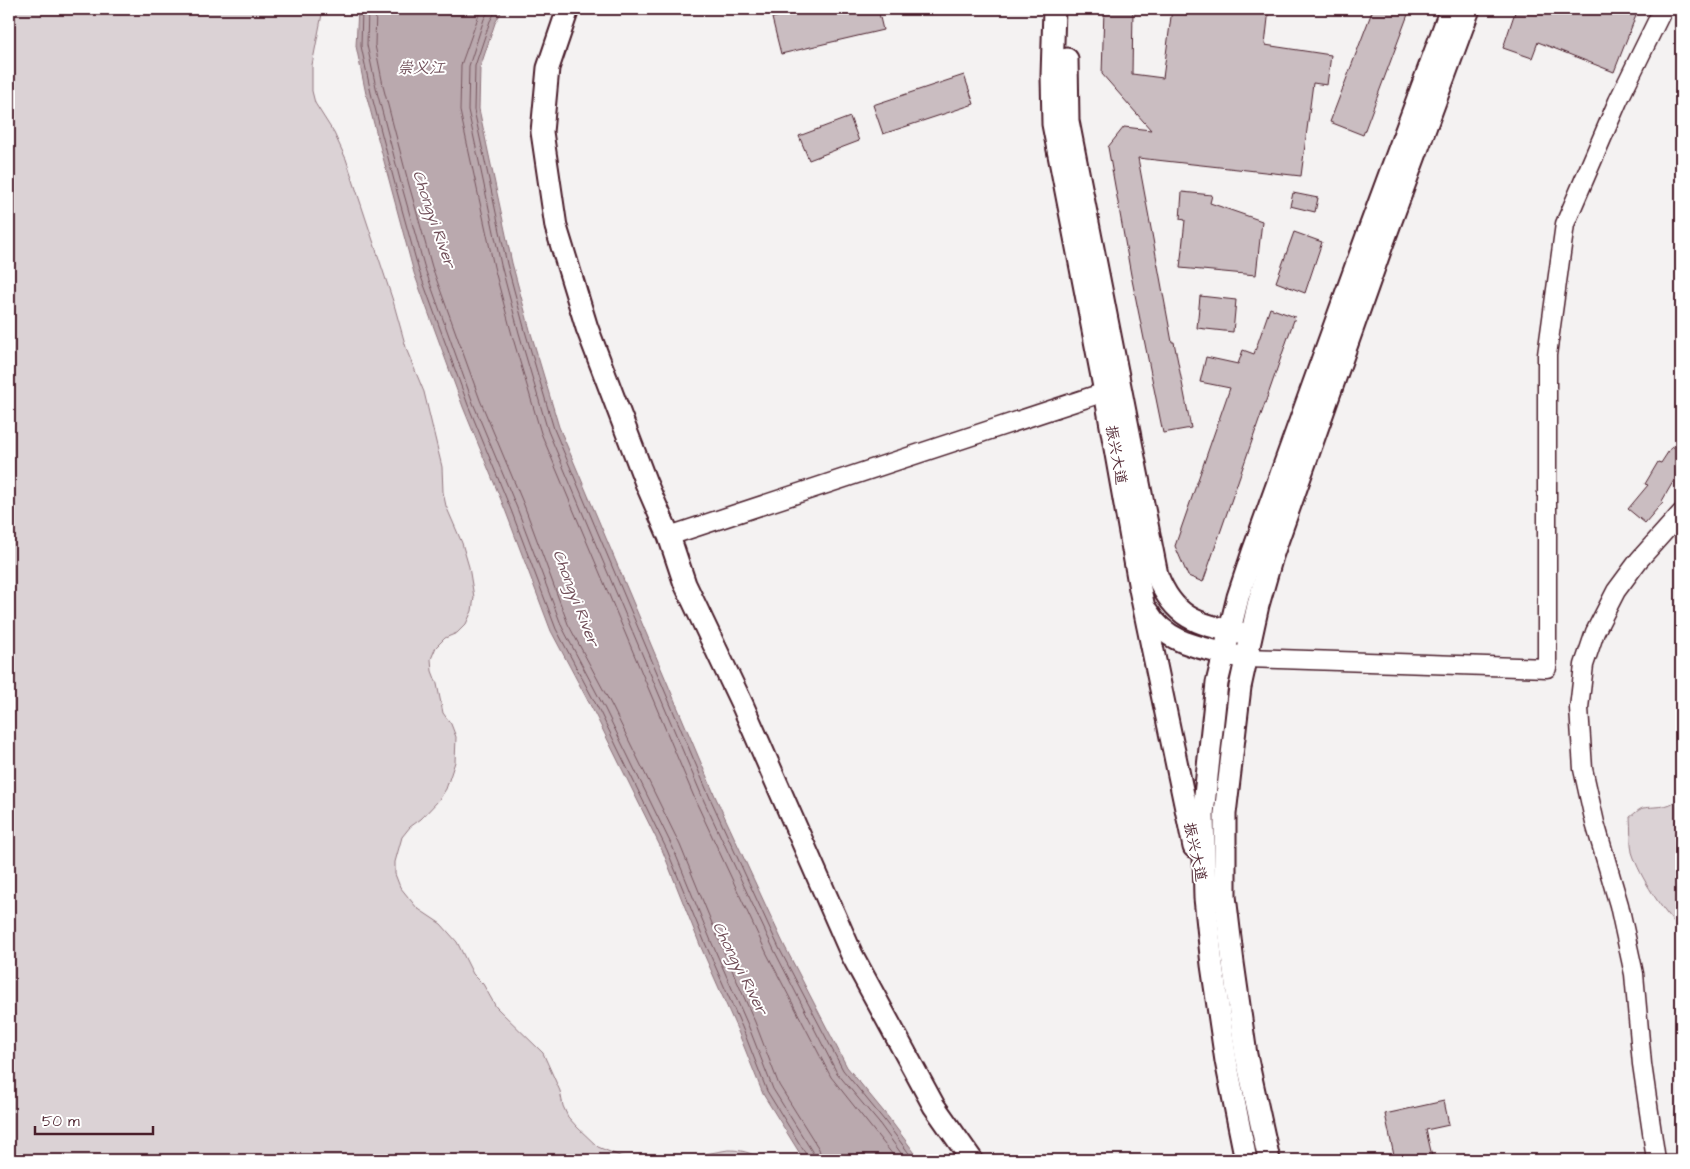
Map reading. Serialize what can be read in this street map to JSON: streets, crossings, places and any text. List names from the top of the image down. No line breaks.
{"streets":{"main road":["振兴大道"]},"water":["崇义江","Chongyi River"],"scale_bar":"50 m"}
